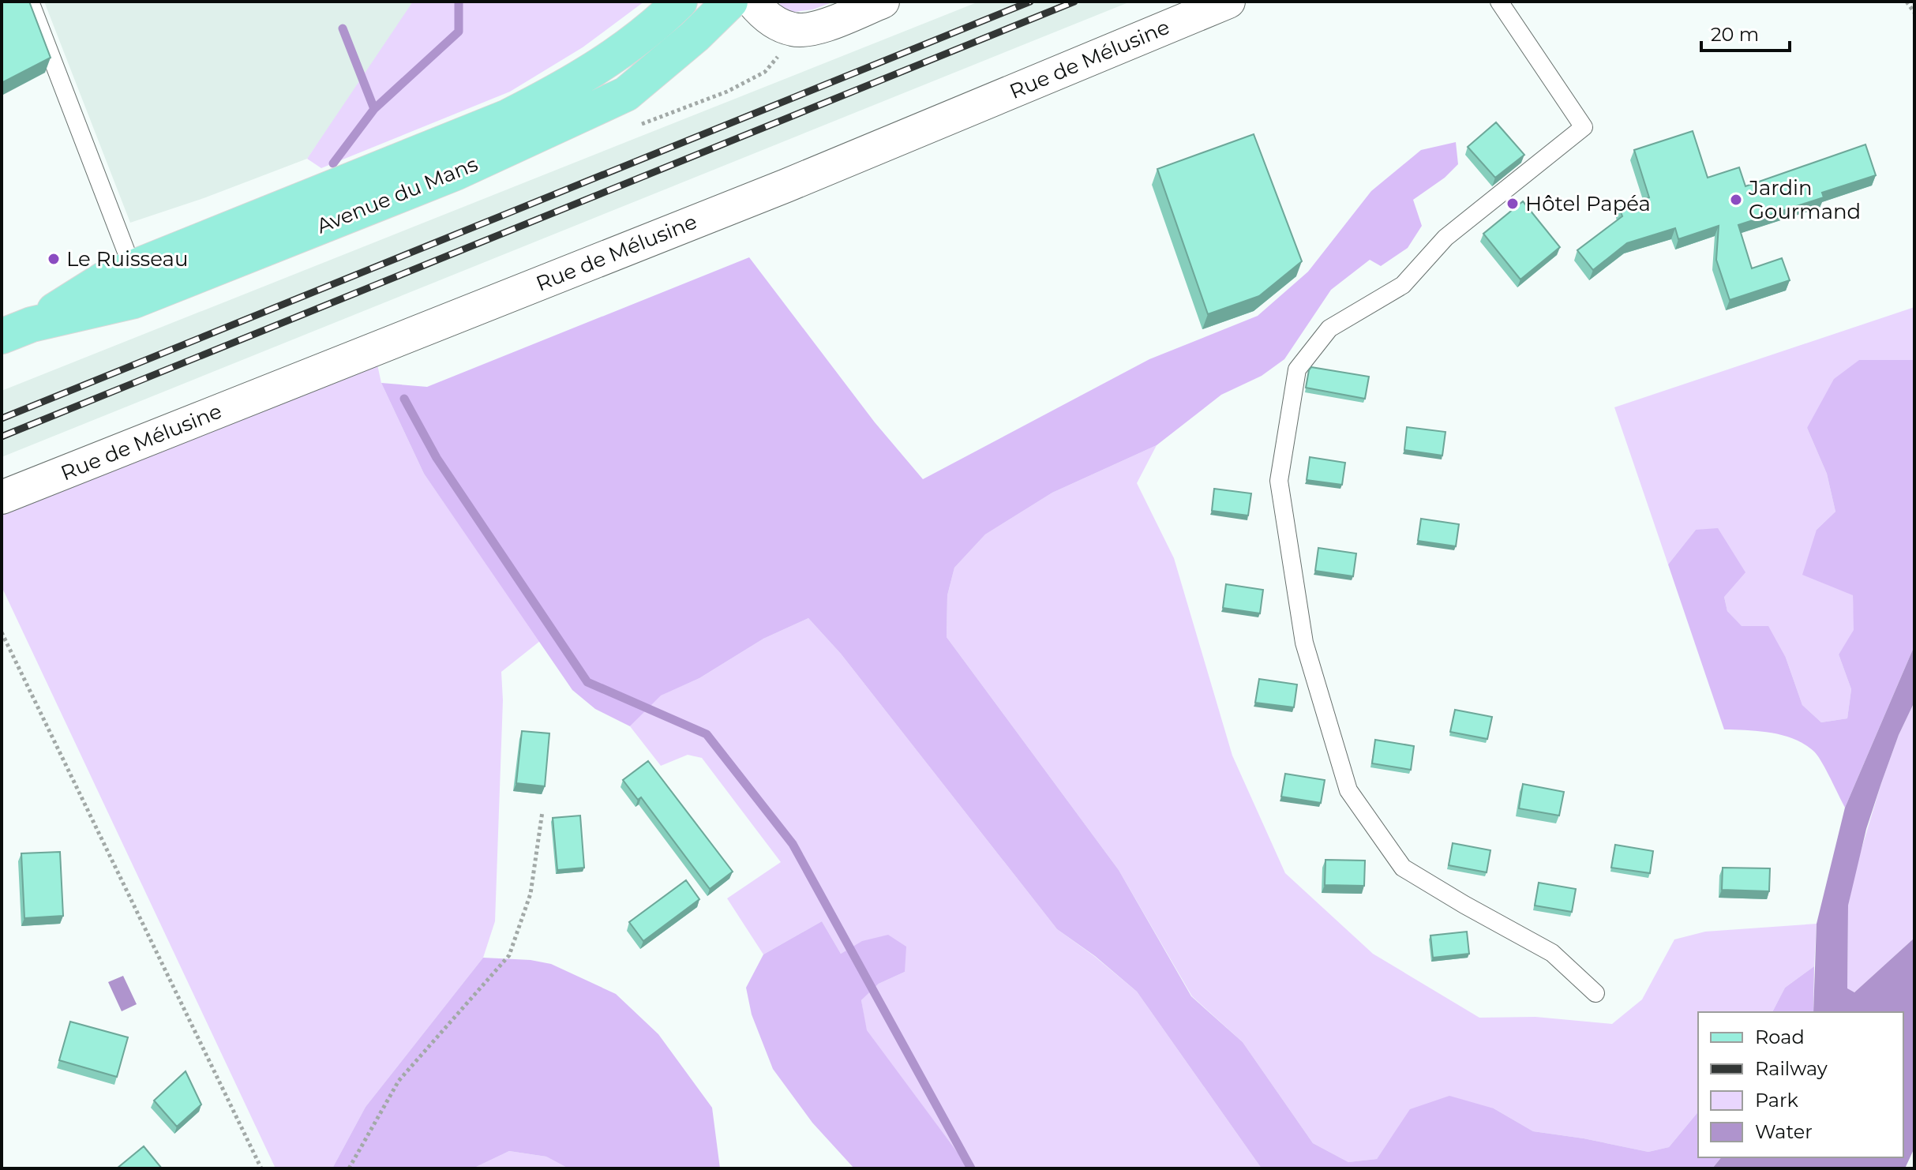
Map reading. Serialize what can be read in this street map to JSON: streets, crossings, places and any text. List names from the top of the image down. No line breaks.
{"streets":{"main road":["Avenue du Mans"],"street":["Rue de Mélusine"]},"places":["Jardin Gourmand","Hôtel Papéa","Le Ruisseau"],"legend":["Road","Railway","Park","Water"],"scale_bar":"20 m"}
